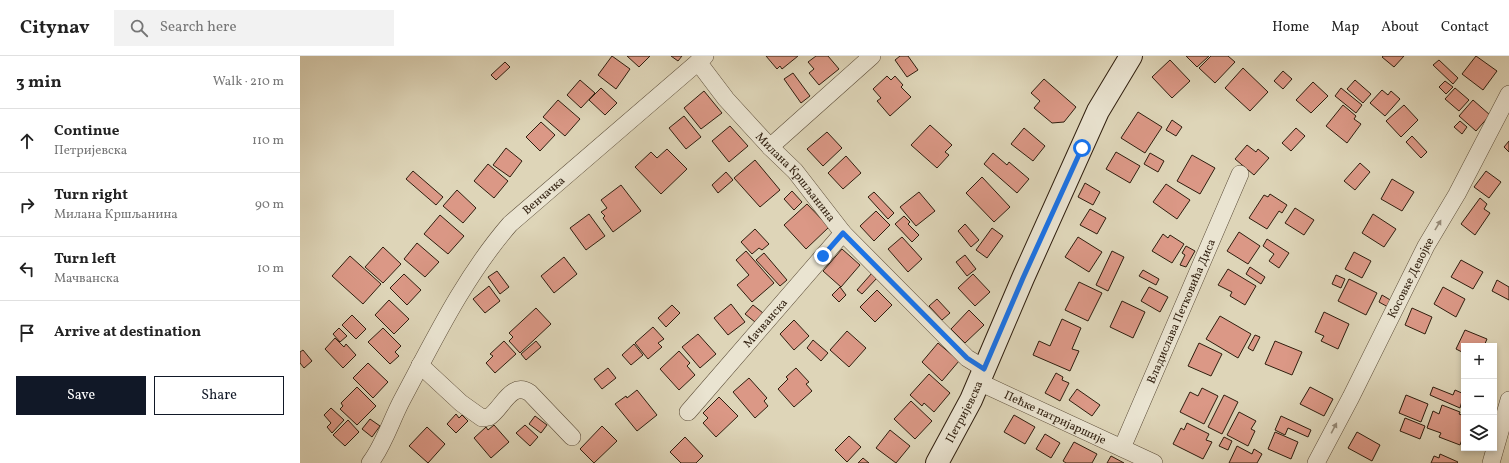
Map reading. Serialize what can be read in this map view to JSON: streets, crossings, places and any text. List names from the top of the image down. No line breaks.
{"streets":{"main road":["Петријевска"],"street":["Милана Кршљанина","Венчачка","Косовке Девојке","Владислава Петковића Диса","Мачванска","Пећке патријаршије"]},"crossings":[["Милана Кршљанина","Венчачка"],["Милана Кршљанина","Мачванска"],["Милана Кршљанина","Петријевска"],["Милана Кршљанина","Пећке патријаршије"],["Владислава Петковића Диса","Пећке патријаршије"],["Петријевска","Пећке патријаршије"]],"one_way":["Косовке Девојке"],"page":{"header":"Citynav","search":"Search here","nav":["Home","Map","About","Contact"],"heading":["3 min","Walk · 210 m"],"list":[["Continue","Петријевска","110 m"],["Turn right","Милана Кршљанина","90 m"],["Turn left","Мачванска","10 m"],"Arrive at destination"],"map_buttons":["+","−"],"buttons":["Save","Share"]}}
